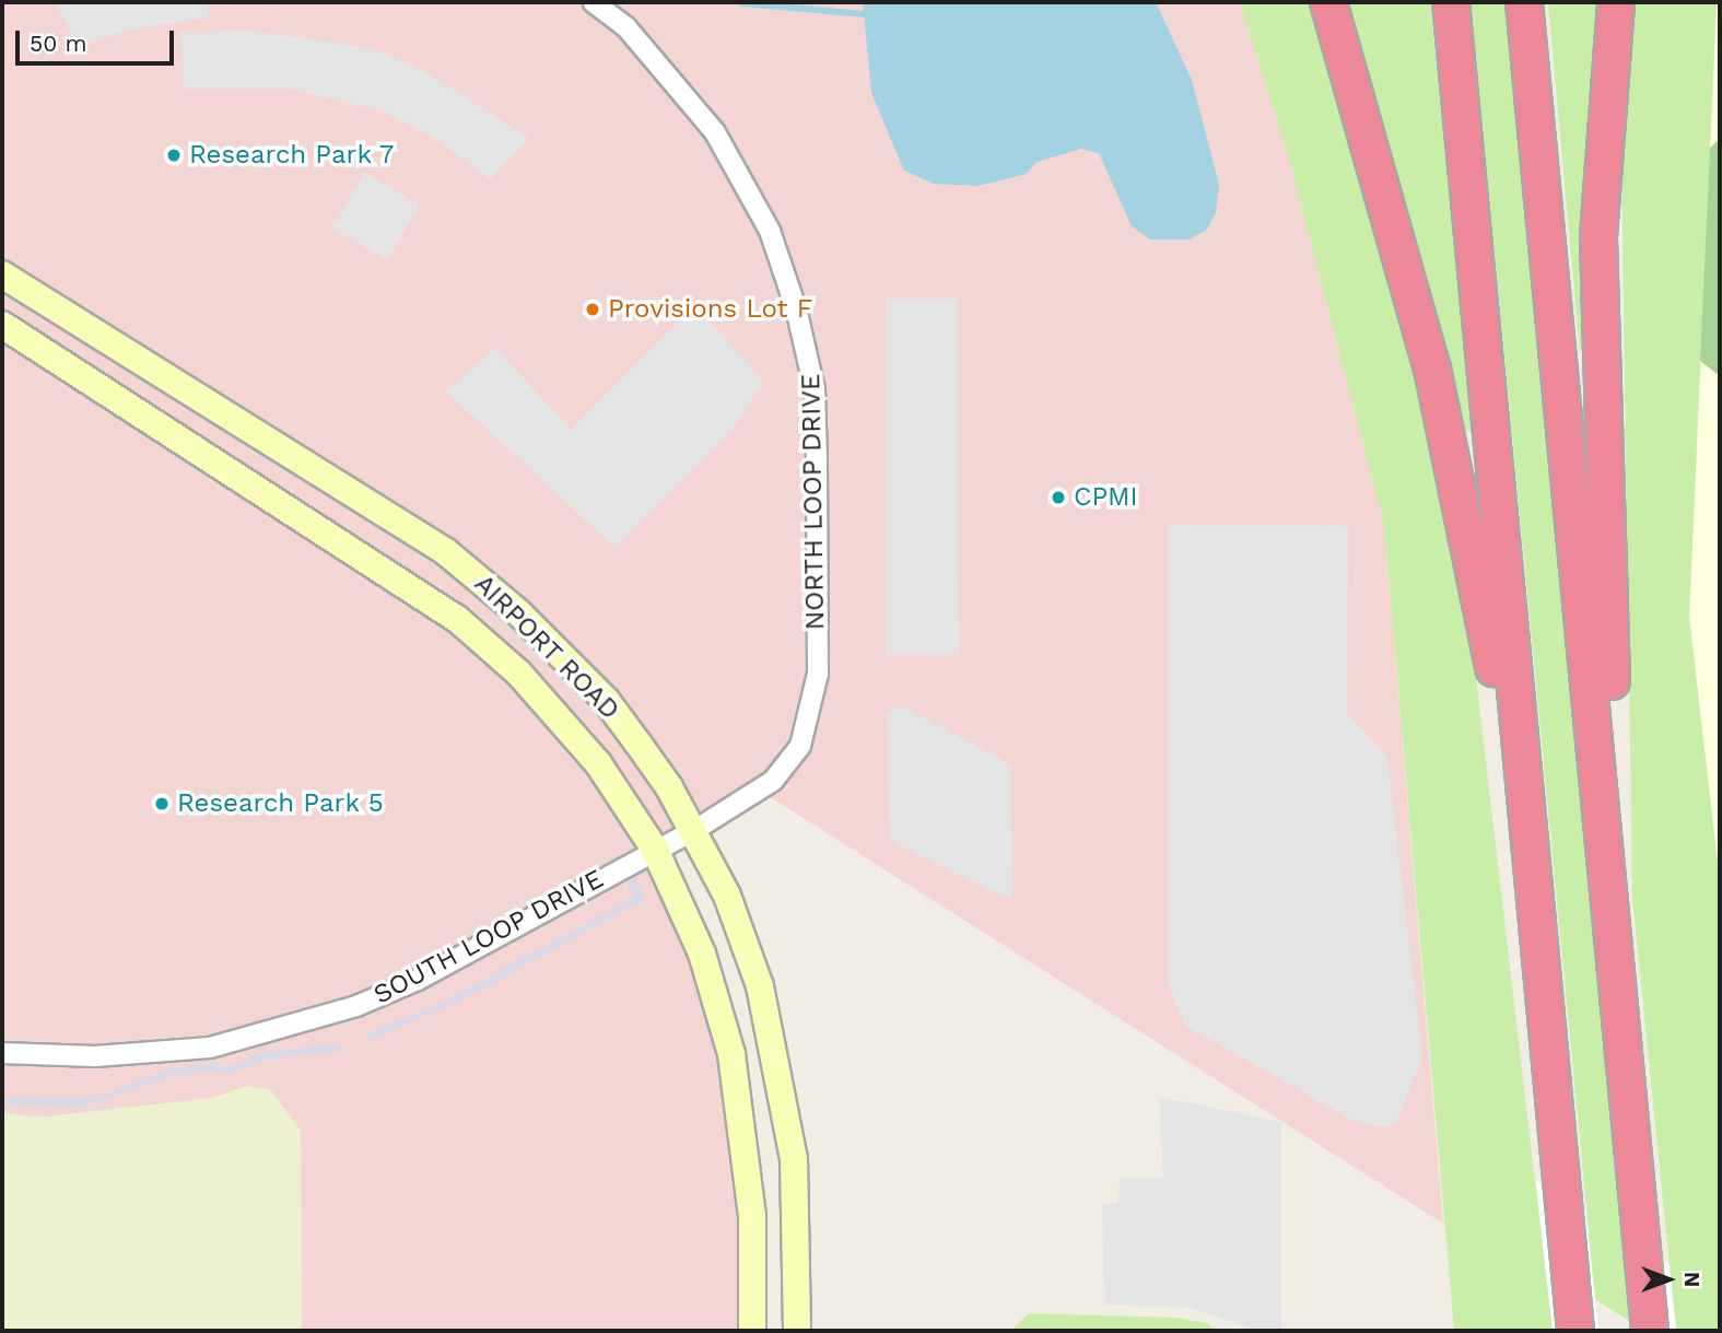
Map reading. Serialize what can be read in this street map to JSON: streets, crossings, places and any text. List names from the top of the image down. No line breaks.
{"streets":{"main road":["AIRPORT ROAD"],"street":["NORTH LOOP DRIVE","SOUTH LOOP DRIVE"]},"crossings":[["NORTH LOOP DRIVE","AIRPORT ROAD"],["NORTH LOOP DRIVE","SOUTH LOOP DRIVE"],["AIRPORT ROAD","SOUTH LOOP DRIVE"]],"places":["Research Park 7","Provisions Lot F","CPMI","Research Park 5"],"scale_bar":"50 m","north":"right"}
